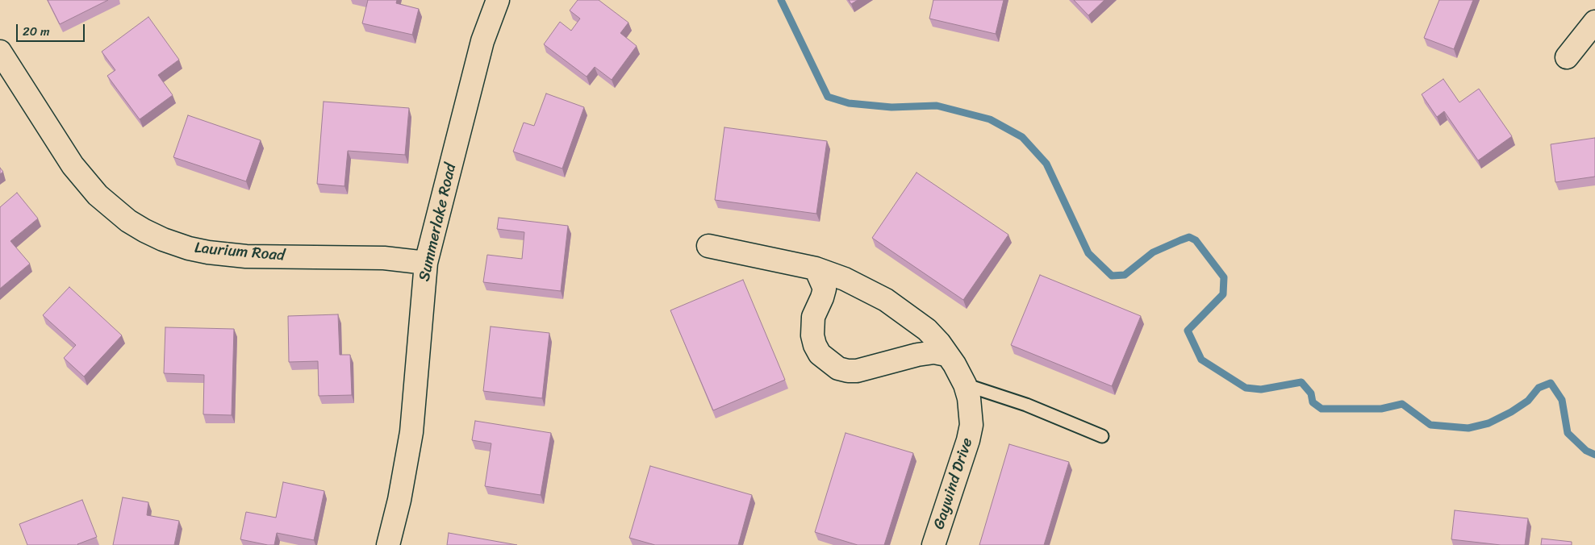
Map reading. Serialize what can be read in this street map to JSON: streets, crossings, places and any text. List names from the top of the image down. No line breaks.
{"streets":{"street":["Summerlake Road","Laurium Road","Gaywind Drive"]},"crossings":[["Summerlake Road","Laurium Road"]],"scale_bar":"20 m"}
